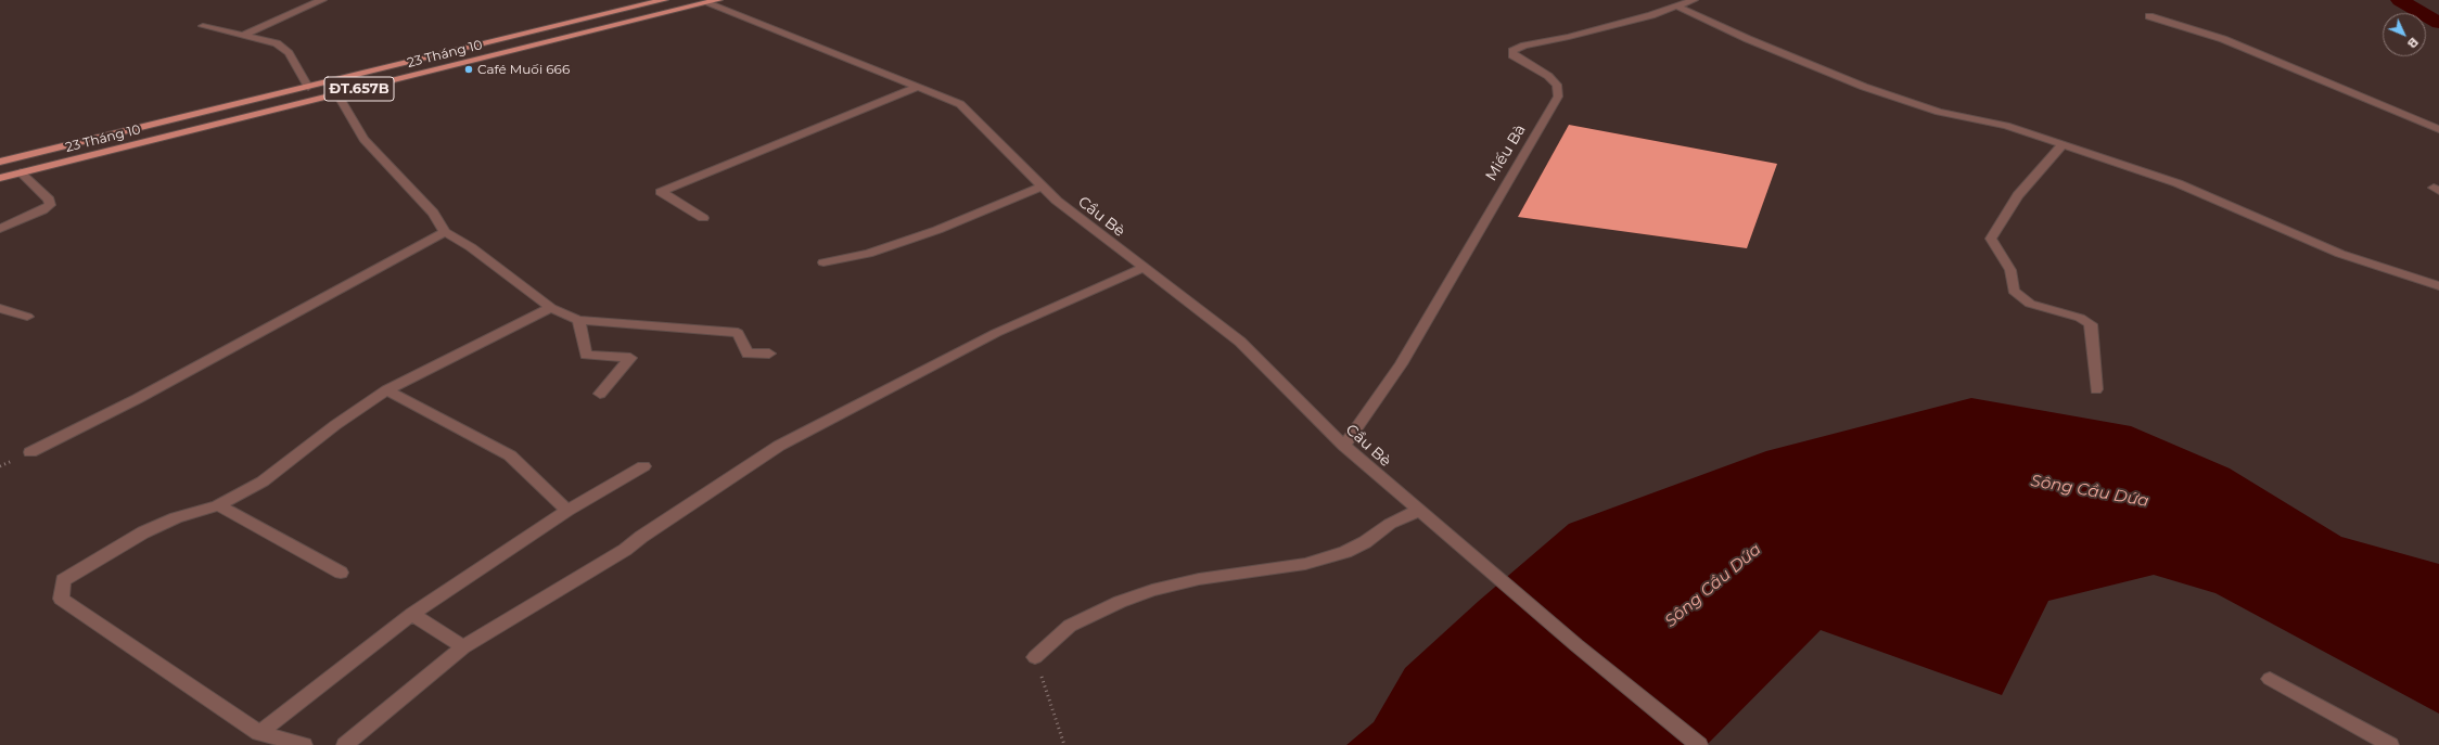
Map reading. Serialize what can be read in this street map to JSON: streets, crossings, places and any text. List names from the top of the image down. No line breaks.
{"streets":{"main road":["23 Tháng 10","ĐT.657B"],"street":["Miếu Bà","Cầu Bè"]},"crossings":[["23 Tháng 10","Cầu Bè"],["Miếu Bà","Cầu Bè"]],"water":["Sông Cầu Dứa"],"places":["Café Muối 666"],"north":"bottom right"}
